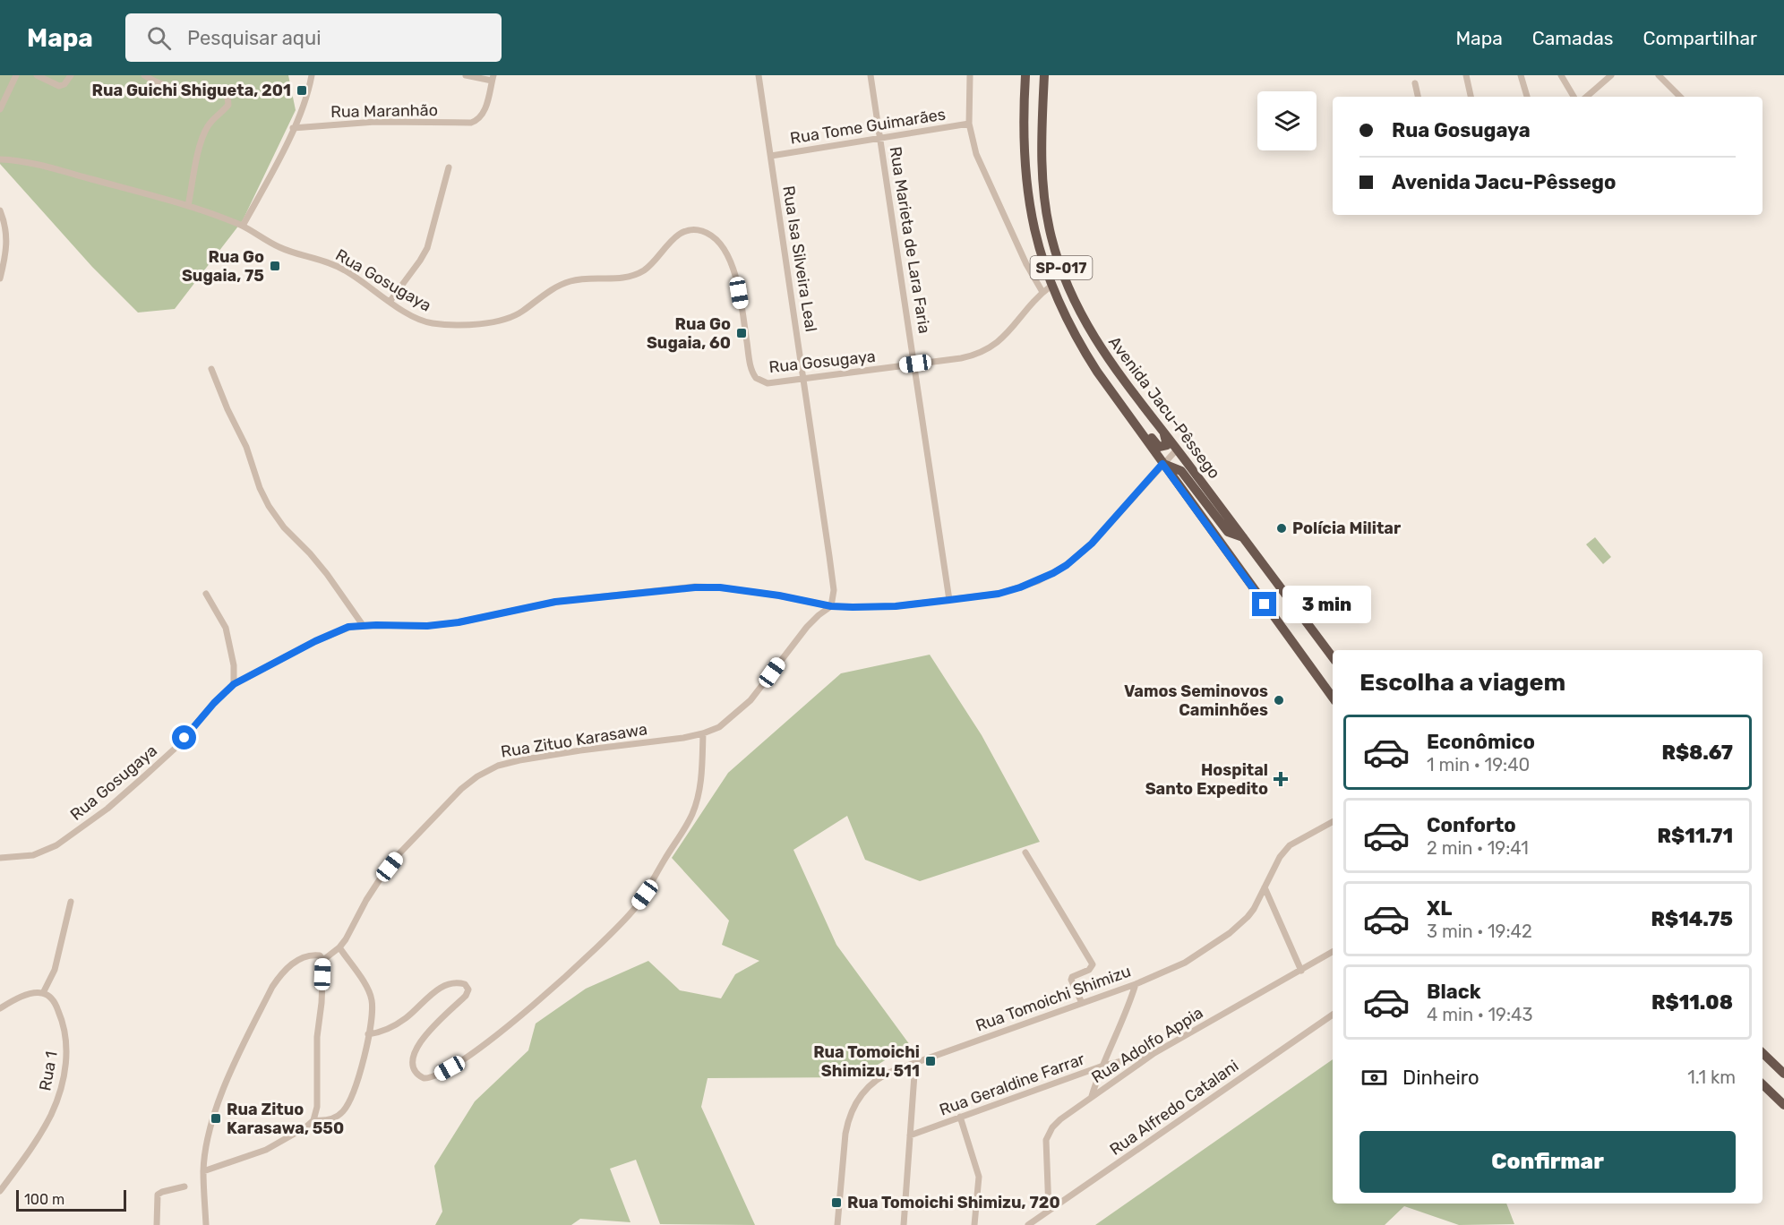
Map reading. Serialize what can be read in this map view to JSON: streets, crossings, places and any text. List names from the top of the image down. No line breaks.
{"streets":{"highway":["SP-017","Avenida Jacu-Pêssego"],"street":["Rua Maranhão","Rua Tome Guimarães","Rua Marieta de Lara Faria","Rua Isa Silveira Leal","Rua Gosugaya","Rua Zituo Karasawa","Rua Tomoichi Shimizu","Rua Adolfo Appia","Rua 1","Rua Geraldine Farrar","Rua Alfredo Catalani"]},"crossings":[["Rua Tome Guimarães","Rua Marieta de Lara Faria"],["Rua Tome Guimarães","Rua Isa Silveira Leal"],["Rua Marieta de Lara Faria","Rua Gosugaya"],["Rua Isa Silveira Leal","Rua Gosugaya"],["Rua Isa Silveira Leal","Rua Zituo Karasawa"],["Rua Gosugaya","Avenida Jacu-Pêssego"],["Rua Gosugaya","Rua Zituo Karasawa"],["Rua Adolfo Appia","Rua Geraldine Farrar"],["Rua Adolfo Appia","Rua Alfredo Catalani"]],"places":{"transit":["Rua Guichi Shigueta, 201","Rua Go Sugaia, 75","Rua Go Sugaia, 60","Rua Tomoichi Shimizu, 511","Rua Zituo Karasawa, 550","Rua Tomoichi Shimizu, 720"],"other":["Polícia Militar","Vamos Seminovos Caminhões"],"health":["Hospital Santo Expedito"]},"scale_bar":"100 m","page":{"header":"Mapa","search":"Pesquisar aqui","nav":["Mapa","Camadas","Compartilhar"],"banner":["Rua Gosugaya","Avenida Jacu-Pêssego"],"bubble":"3 min","heading":"Escolha a viagem","list":[{"name":"Econômico","note":"1 min · 19:40","value":"R$8.67"},{"name":"Conforto","note":"2 min · 19:41","value":"R$11.71"},{"name":"XL","note":"3 min · 19:42","value":"R$14.75"},{"name":"Black","note":"4 min · 19:43","value":"R$11.08"}],"pay":["Dinheiro","1.1 km"],"buttons":"Confirmar","scale":"100 m"}}
